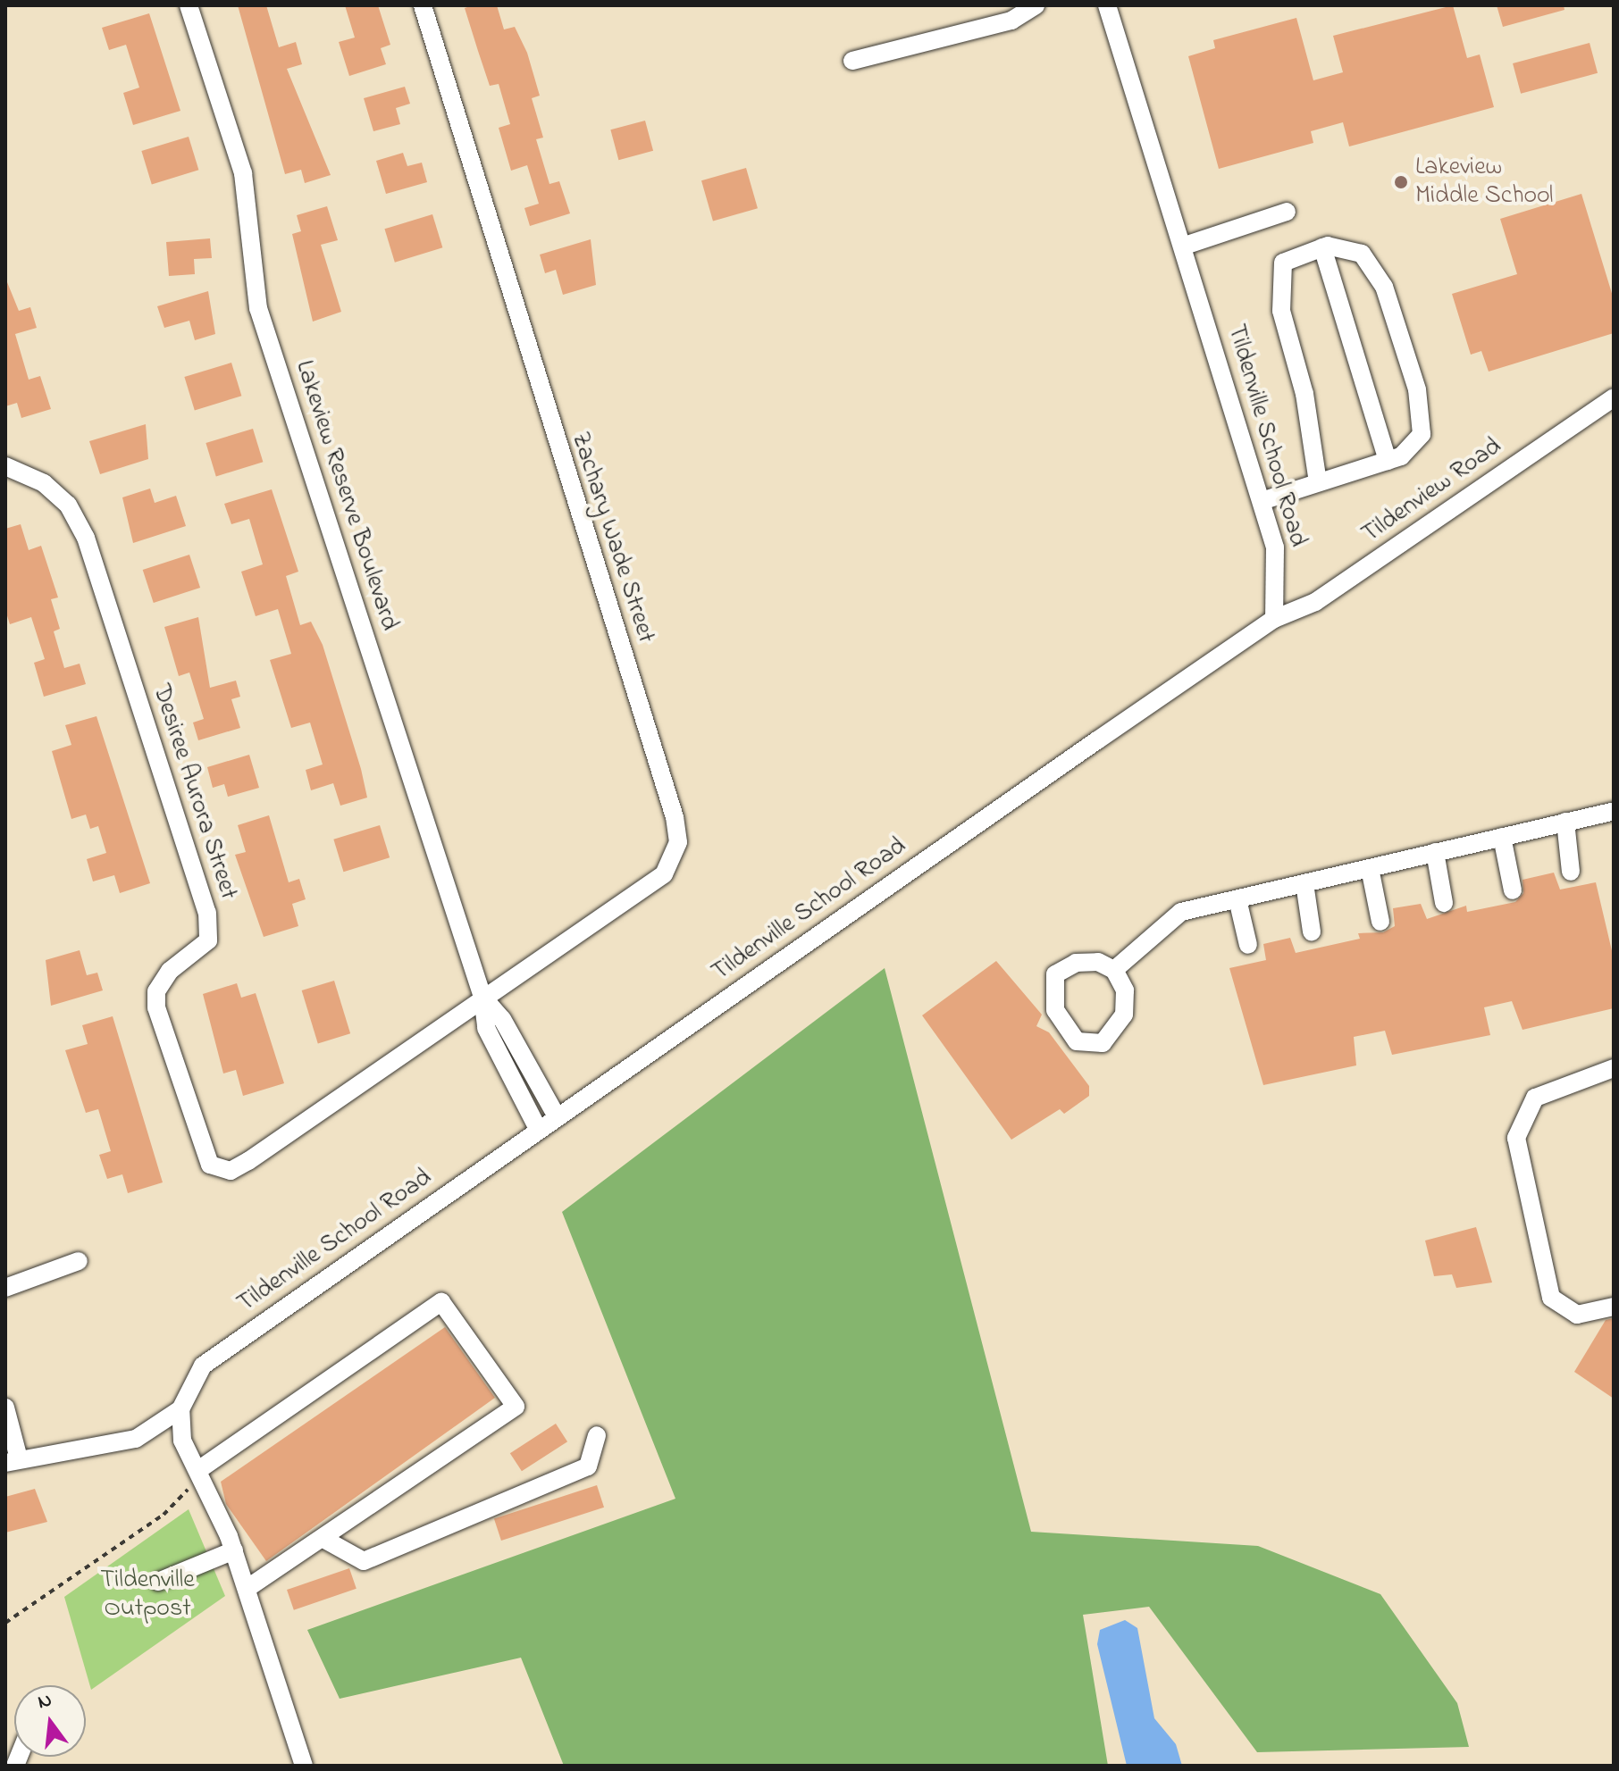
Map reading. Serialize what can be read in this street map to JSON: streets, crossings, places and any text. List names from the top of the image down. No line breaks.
{"streets":{"street":["Tildenville School Road","Tildenview Road","Lakeview Reserve Boulevard","Zachary Wade Street","Desiree Aurora Street"]},"crossings":[["Tildenville School Road","Tildenview Road"],["Tildenville School Road","Lakeview Reserve Boulevard"],["Lakeview Reserve Boulevard","Zachary Wade Street"],["Lakeview Reserve Boulevard","Desiree Aurora Street"],["Zachary Wade Street","Desiree Aurora Street"]],"parks":["Tildenville Outpost"],"places":["Lakeview Middle School"],"north":"top"}
